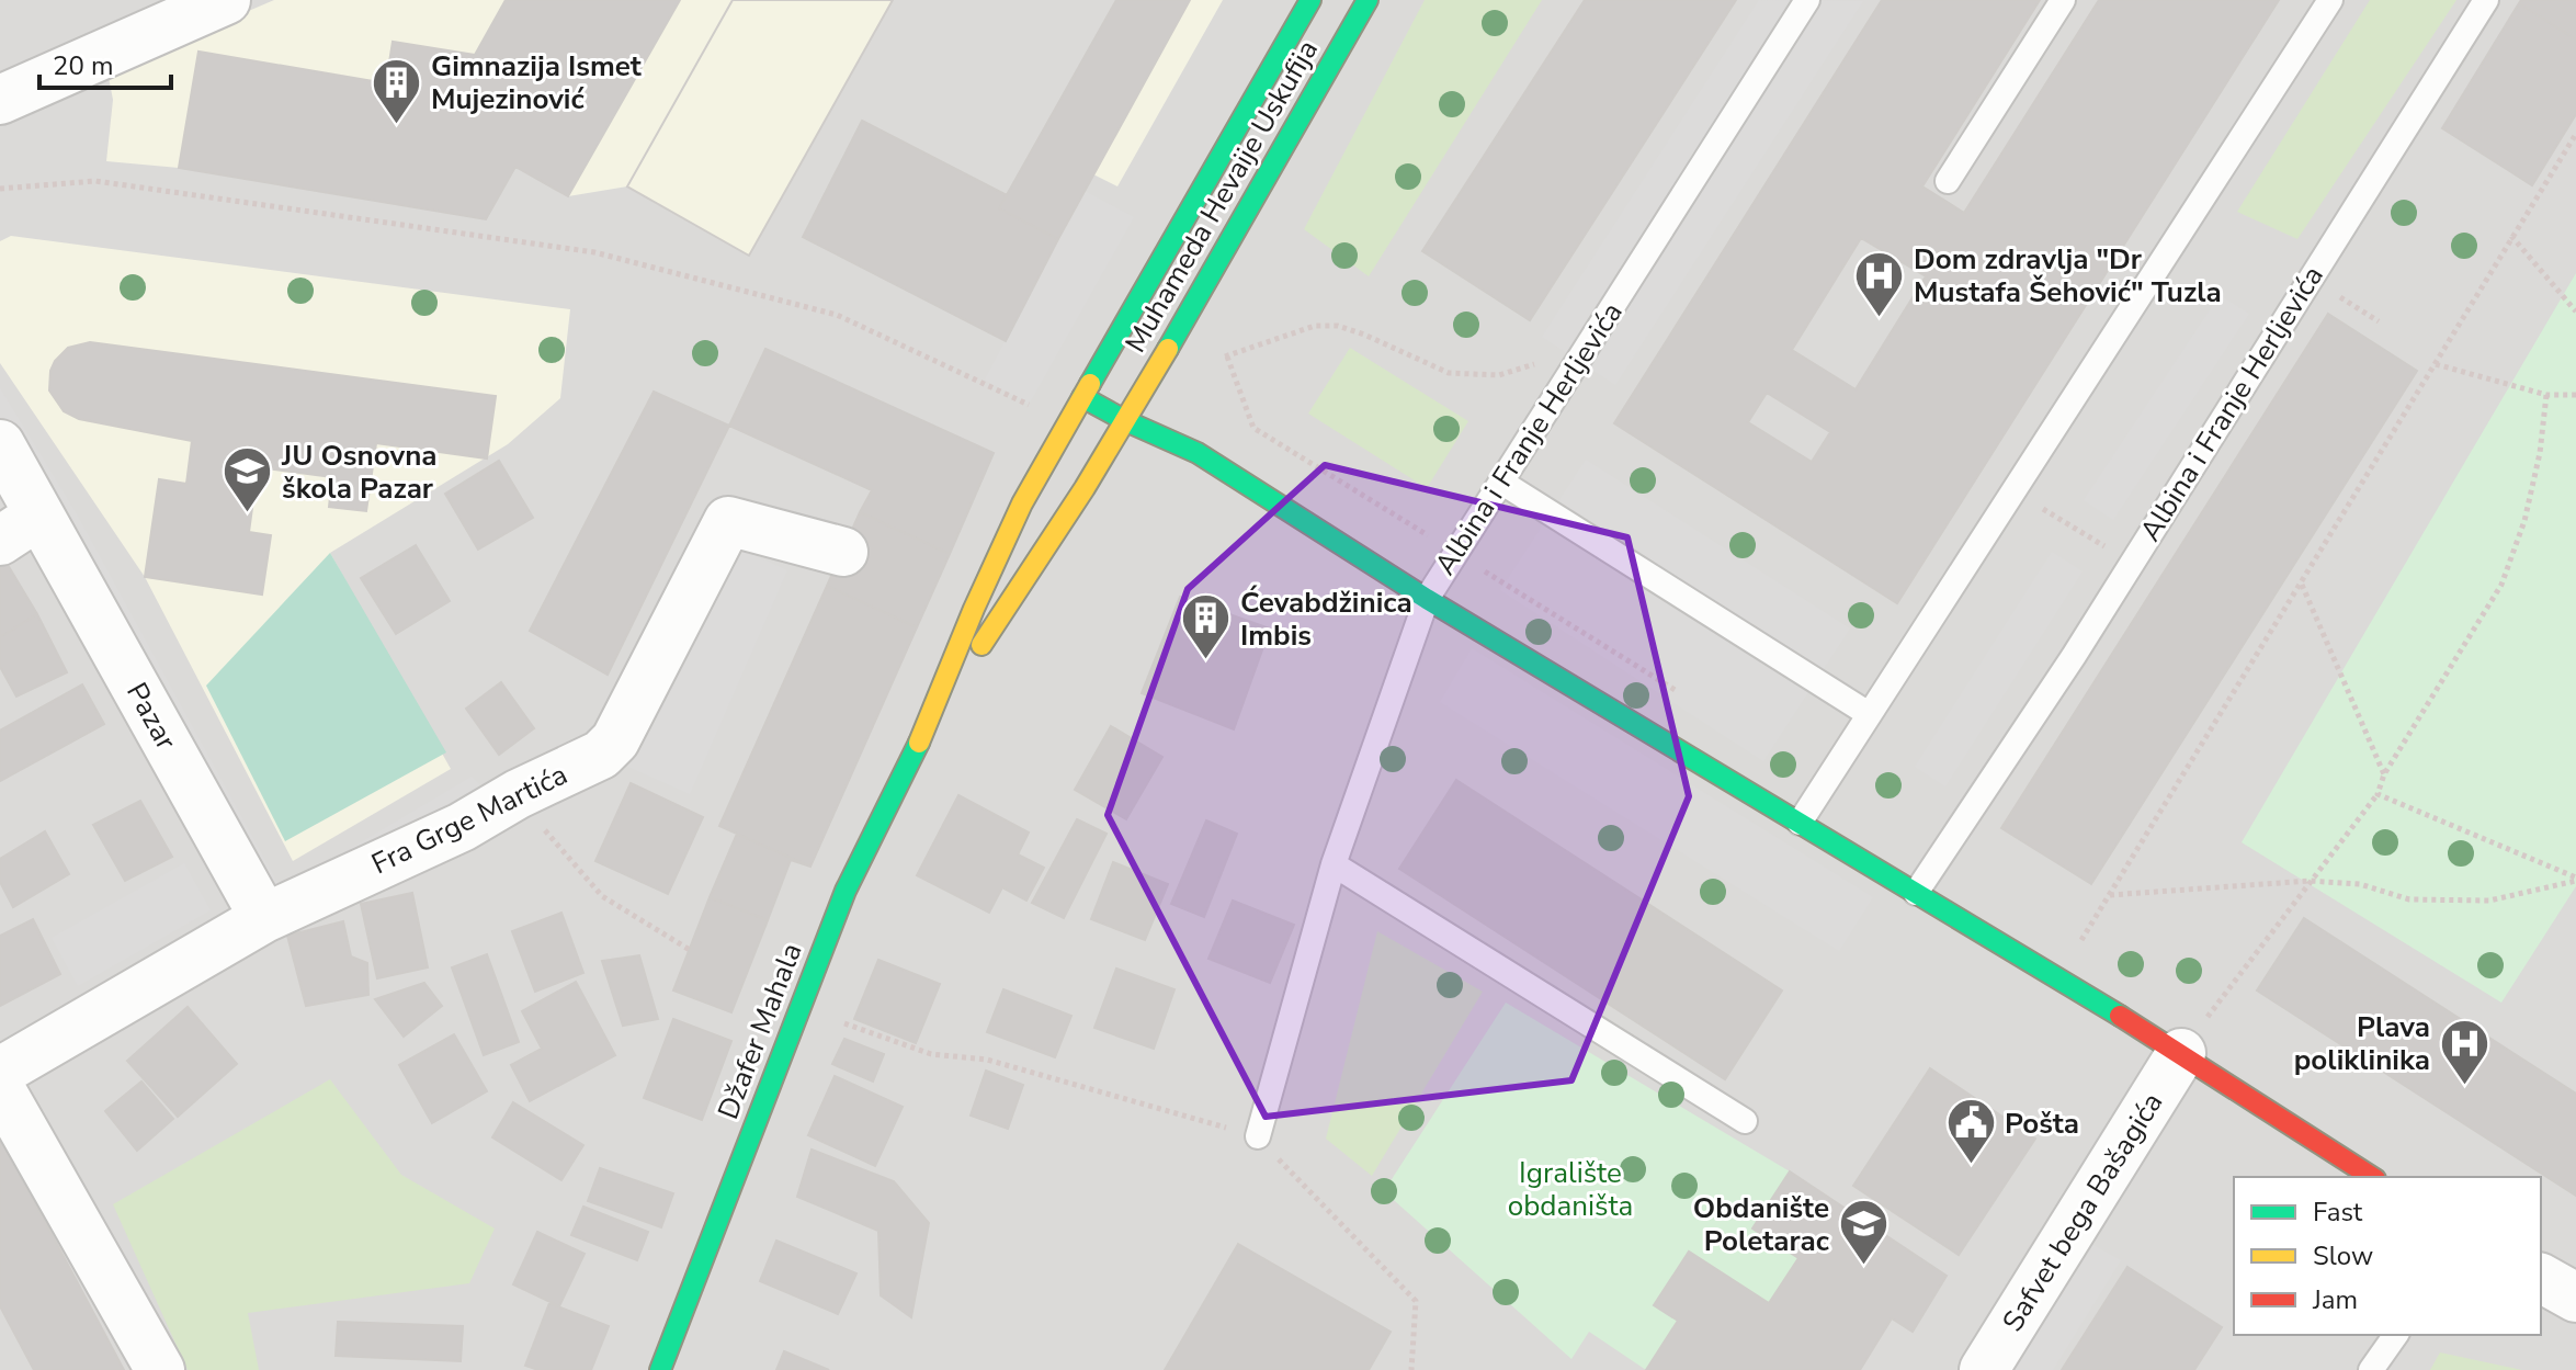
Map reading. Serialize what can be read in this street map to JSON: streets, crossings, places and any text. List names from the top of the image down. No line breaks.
{"streets":{"main road":["Muhameda Hevaije Uskufija","Albina i Franje Herljevića","Džafer Mahala"],"street":["Pazar","Fra Grge Martića","Safvet bega Bašagića"]},"crossings":[["Muhameda Hevaije Uskufija","Džafer Mahala"],["Albina i Franje Herljevića","Safvet bega Bašagića"],["Pazar","Fra Grge Martića"]],"parks":["Igralište obdaništa"],"places":{"building":["Gimnazija Ismet Mujezinović","Ćevabdžinica Imbis"],"hospital":["Dom zdravlja \"Dr Mustafa Šehović\" Tuzla","Plava poliklinika"],"school or university":["JU Osnovna škola Pazar","Obdanište Poletarac"],"public building":["Pošta"]},"legend":["Fast","Slow","Jam"],"scale_bar":"20 m"}
